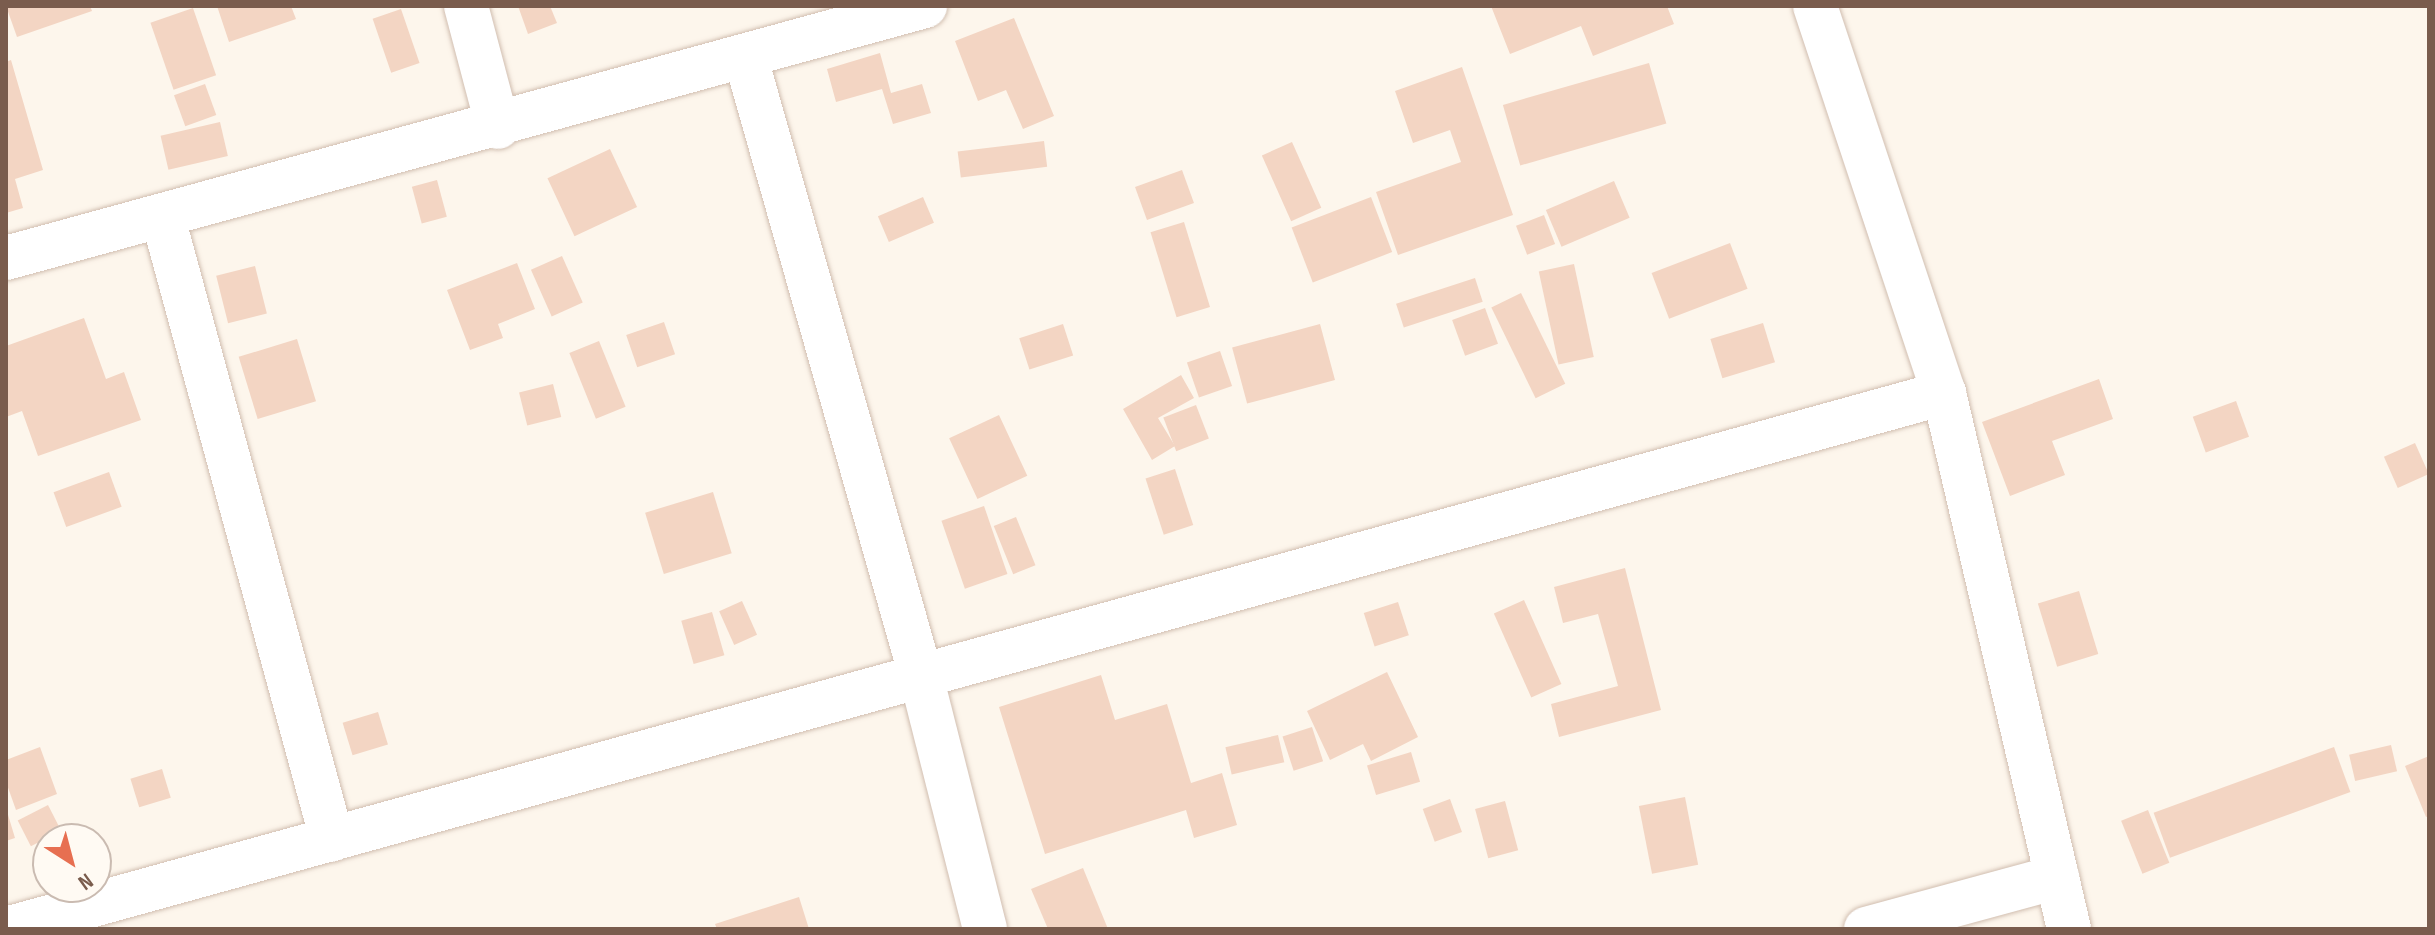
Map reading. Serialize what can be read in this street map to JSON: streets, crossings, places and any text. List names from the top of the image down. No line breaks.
{"north":"bottom right"}
